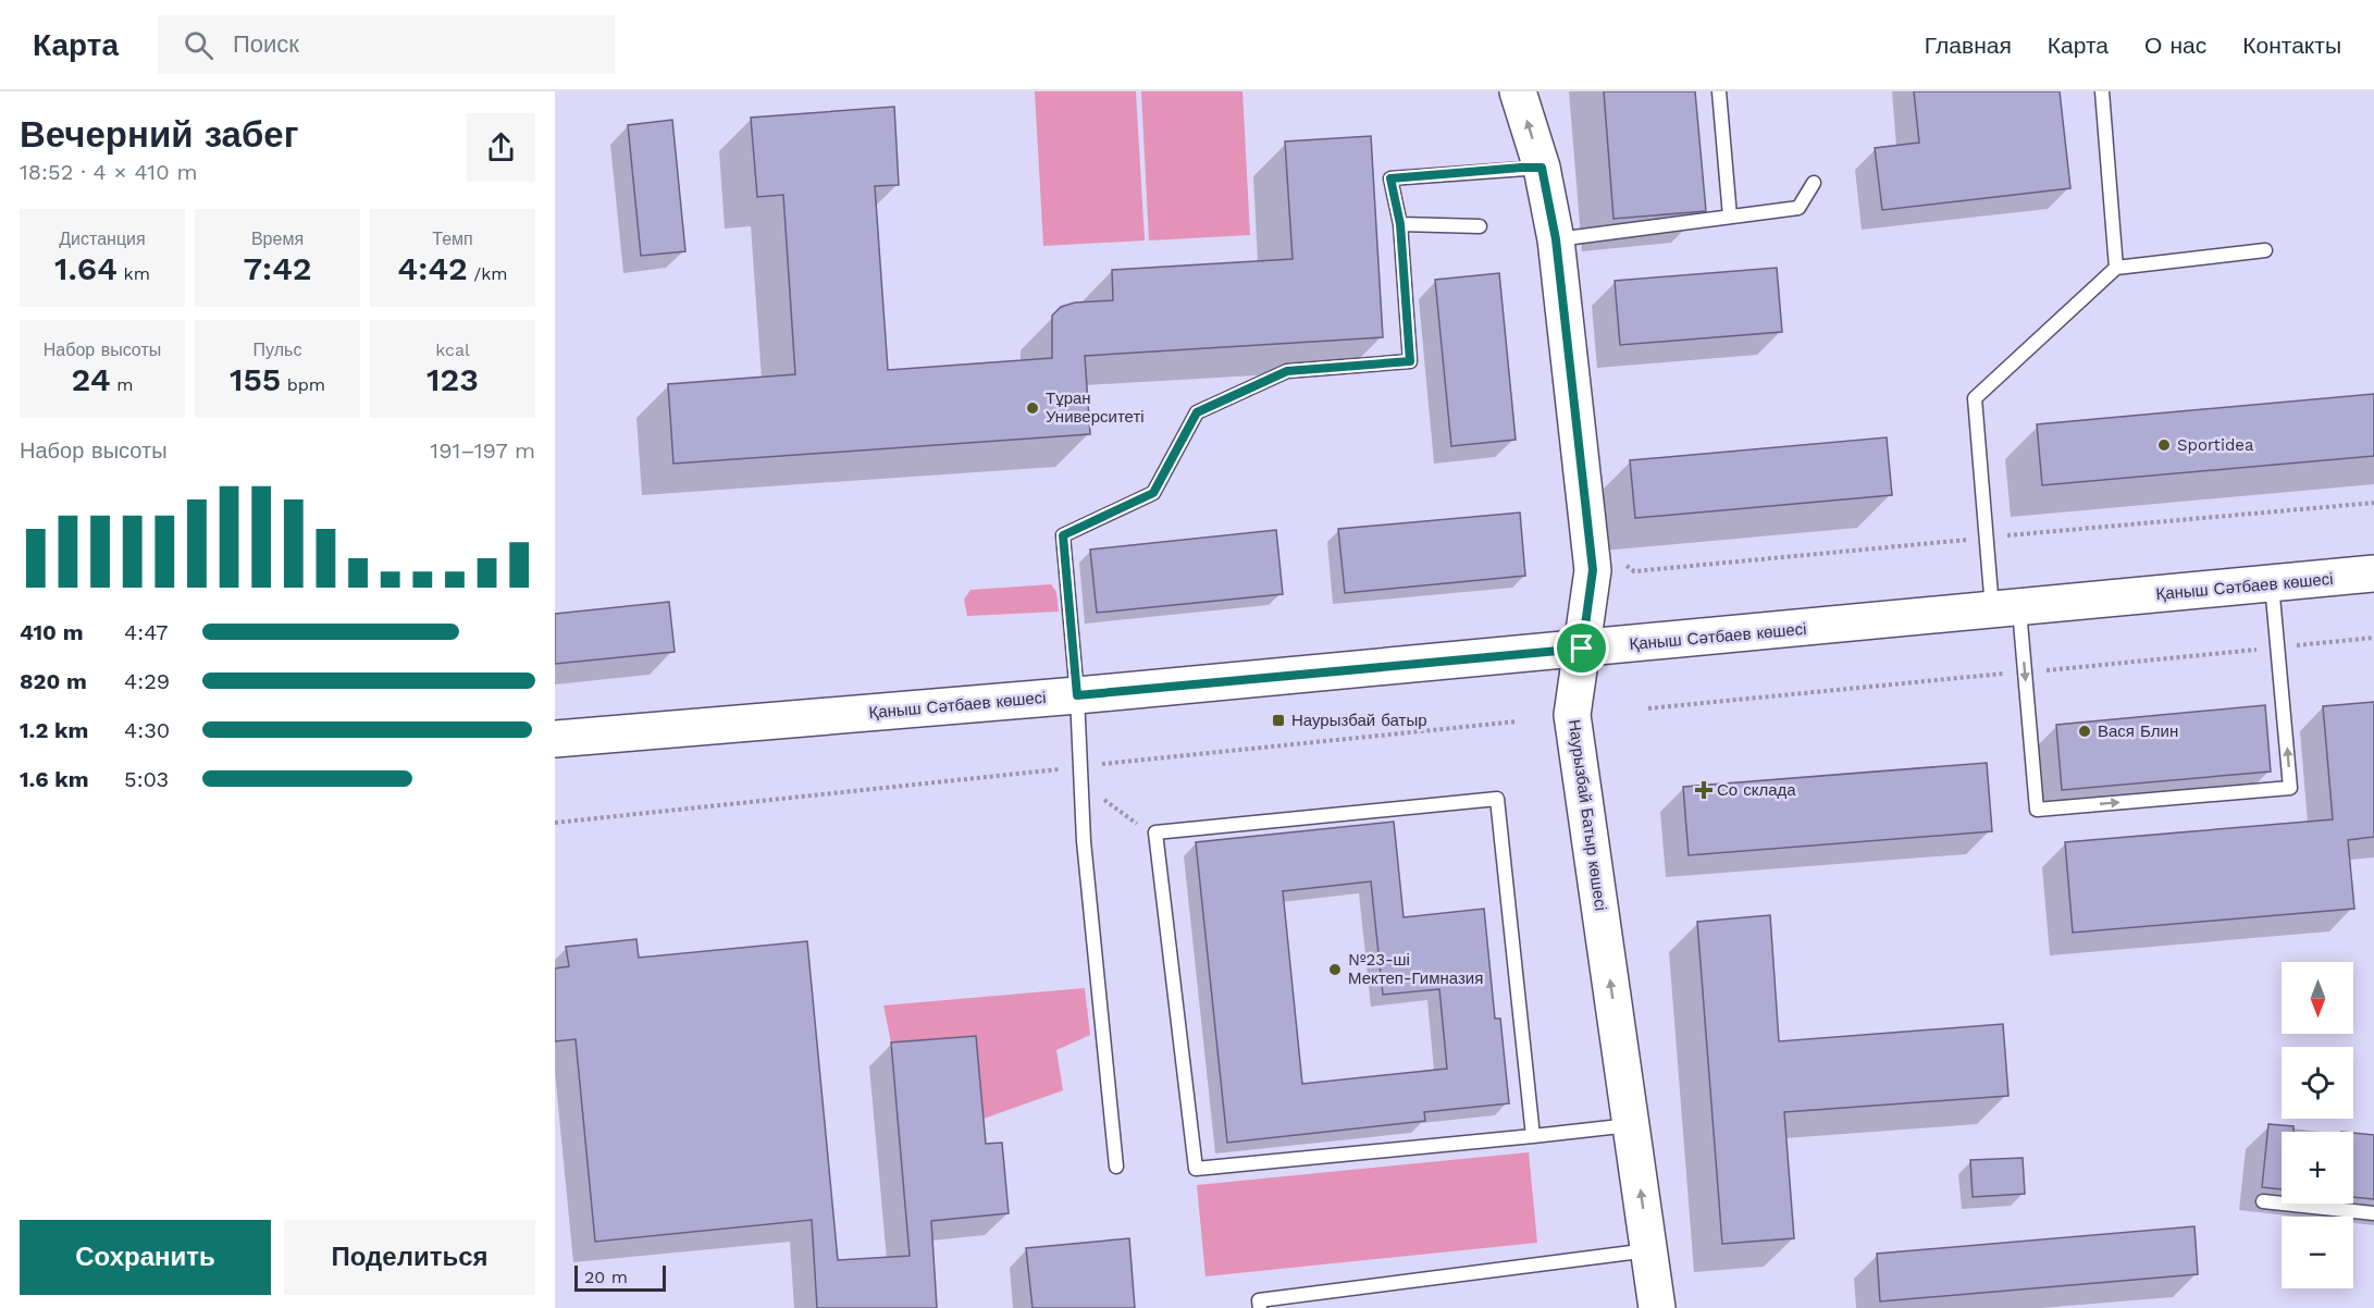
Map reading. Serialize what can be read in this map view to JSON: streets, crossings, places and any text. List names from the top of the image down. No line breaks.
{"streets":{"main road":["Қаныш Сәтбаев көшесі","Наурызбай Батыр көшесі"]},"crossings":[["Қаныш Сәтбаев көшесі","Наурызбай Батыр көшесі"]],"one_way":["Наурызбай Батыр көшесі"],"places":{"other":["Тұран Университеті","Sportidea","Вася Блин","№23-ші Мектеп-Гимназия"],"transit":["Наурызбай батыр"],"health":["Со склада"]},"scale_bar":"20 m","north":"bottom","page":{"header":"Карта","search":"Поиск","nav":["Главная","Карта","О нас","Контакты"],"heading":["Вечерний забег","18:52 · 4 × 410 m"],"stats":[["Дистанция","1.64 km"],["Время","7:42"],["Темп","4:42 /km"],["Набор высоты","24 m"],["Пульс","155 bpm"],["kcal","123"]],"chart":["Набор высоты","191–197 m"],"list":[{"name":"410 m","note":"4:47"},{"name":"820 m","note":"4:29"},{"name":"1.2 km","note":"4:30"},{"name":"1.6 km","note":"5:03"}],"map_buttons":["+","−"],"buttons":["Сохранить","Поделиться"],"scale":"20 m"}}
